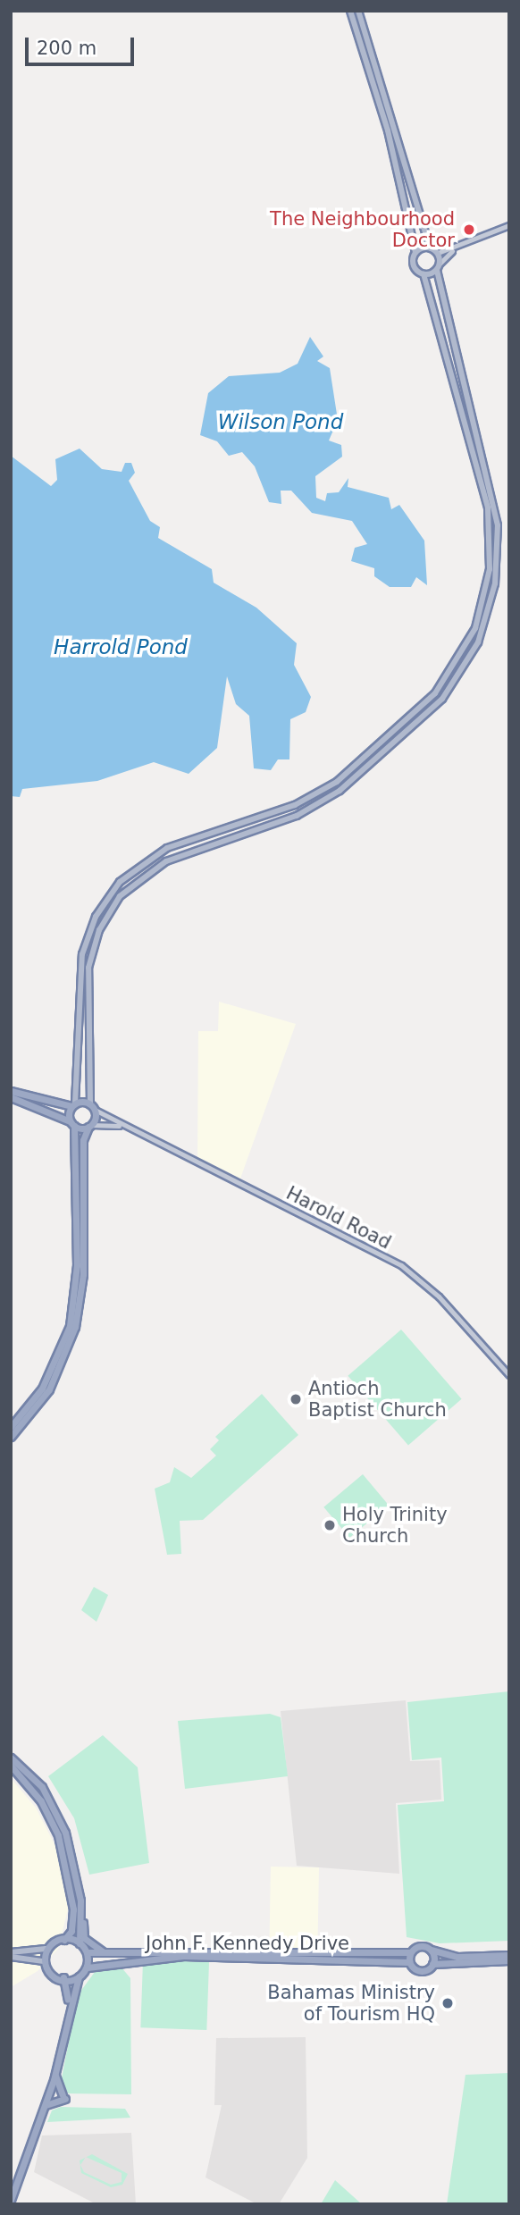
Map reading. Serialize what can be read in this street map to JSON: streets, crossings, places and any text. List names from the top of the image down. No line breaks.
{"streets":{"highway":["John F. Kennedy Drive"],"main road":["Harold Road"]},"water":["Wilson Pond","Harrold Pond"],"places":["The Neighbourhood Doctor","Antioch Baptist Church","Holy Trinity Church","Bahamas Ministry of Tourism HQ"],"scale_bar":"200 m"}
